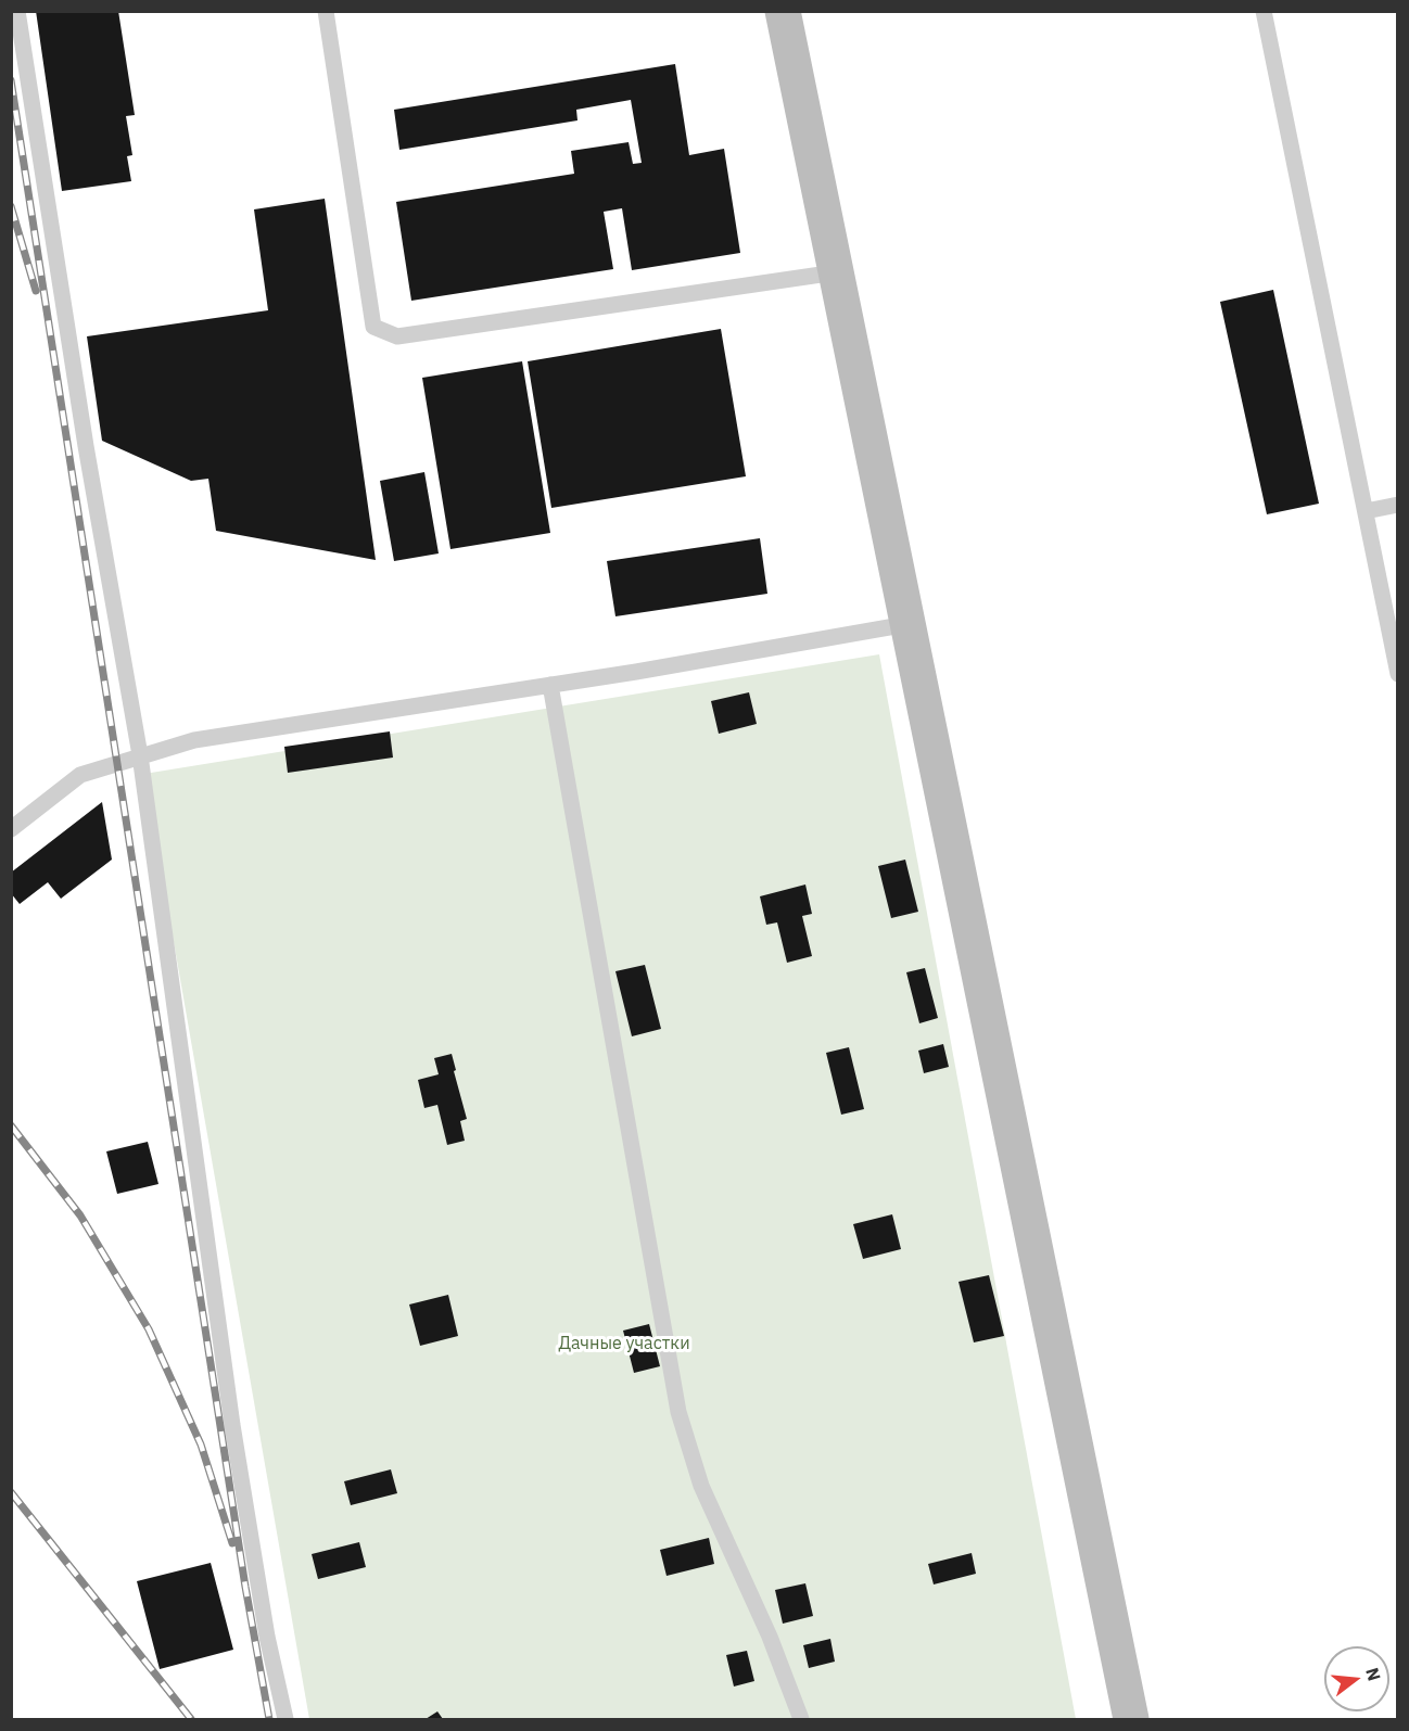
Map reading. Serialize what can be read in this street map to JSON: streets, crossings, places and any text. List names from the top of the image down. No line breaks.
{"parks":["Дачные участки"],"north":"right"}
